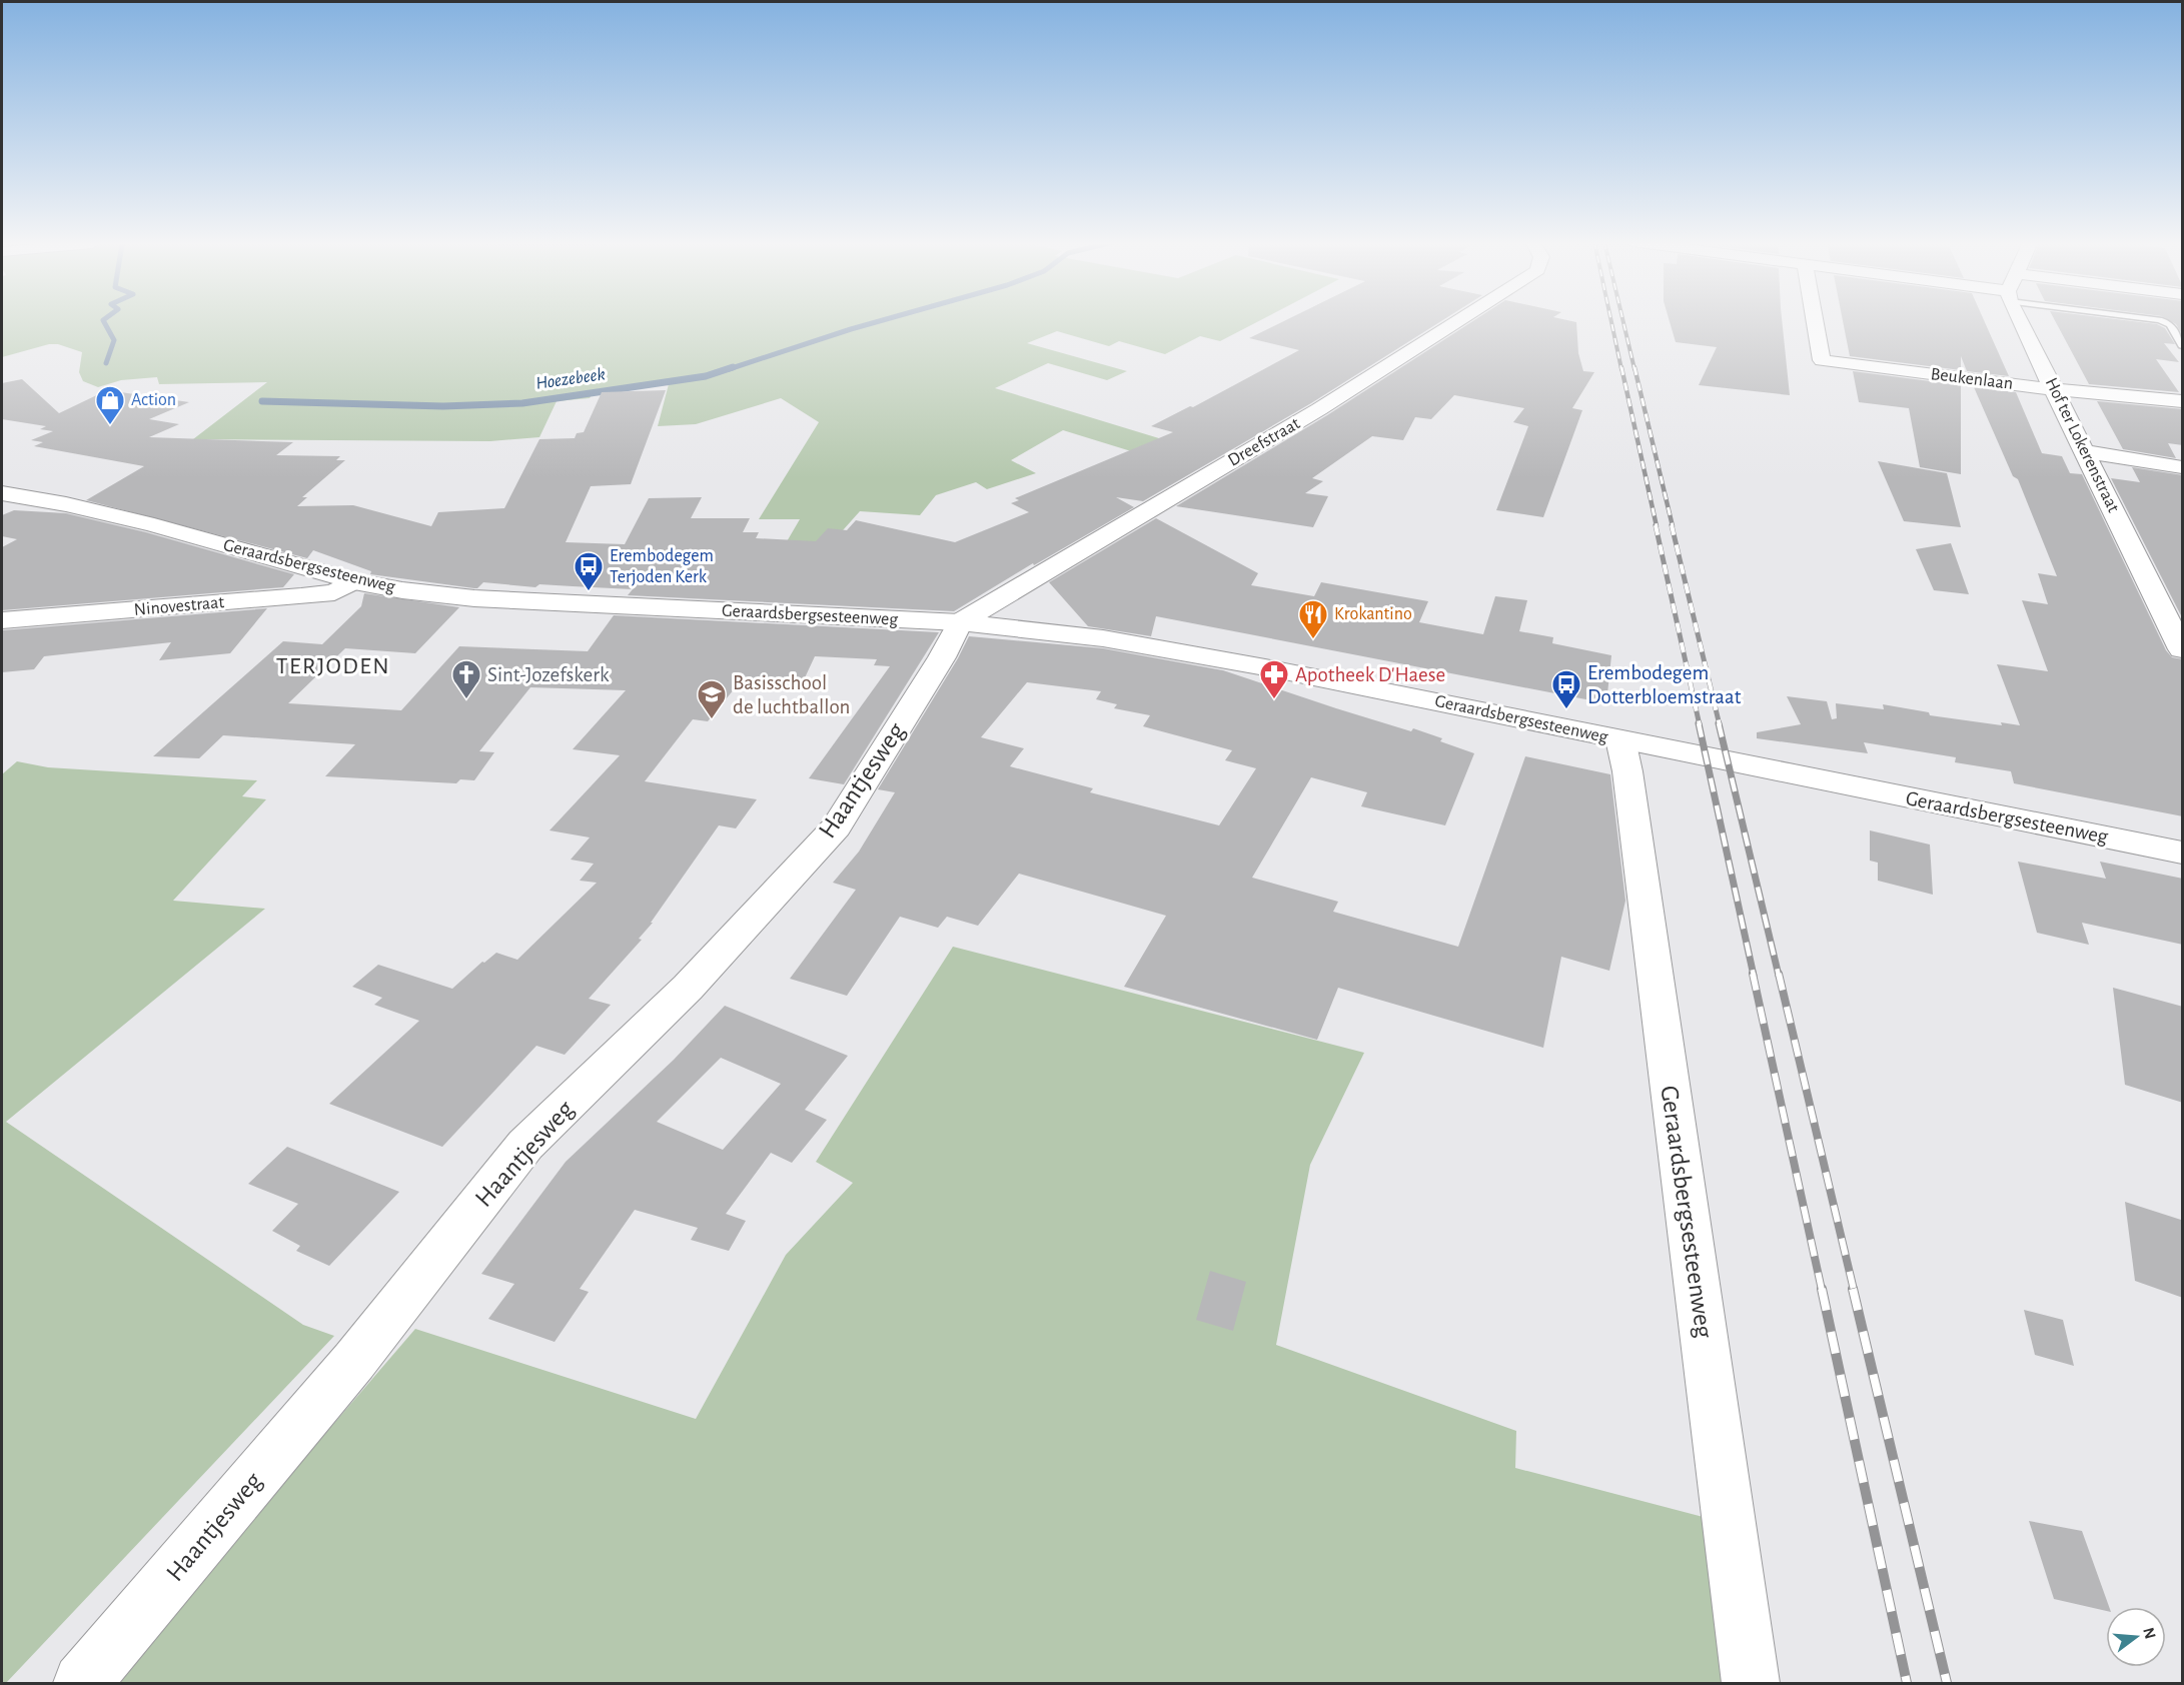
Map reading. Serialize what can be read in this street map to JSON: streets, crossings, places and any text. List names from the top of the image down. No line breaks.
{"streets":{"street":["Beukenlaan","Dreefstraat","Hof ter Lokerenstraat","Geraardsbergsesteenweg","Ninovestraat","Haantjesweg"]},"crossings":[["Beukenlaan","Hof ter Lokerenstraat"],["Dreefstraat","Geraardsbergsesteenweg"],["Dreefstraat","Haantjesweg"],["Geraardsbergsesteenweg","Ninovestraat"],["Geraardsbergsesteenweg","Haantjesweg"]],"districts":["TERJODEN"],"water":["Hoezebeek"],"places":{"shop":["Action"],"bus stop":["Erembodegem Terjoden Kerk","Erembodegem Dotterbloemstraat"],"restaurant":["Krokantino"],"church":["Sint-Jozefskerk"],"pharmacy":["Apotheek D'Haese"],"school or university":["Basisschool de luchtballon"]},"north":"right"}
